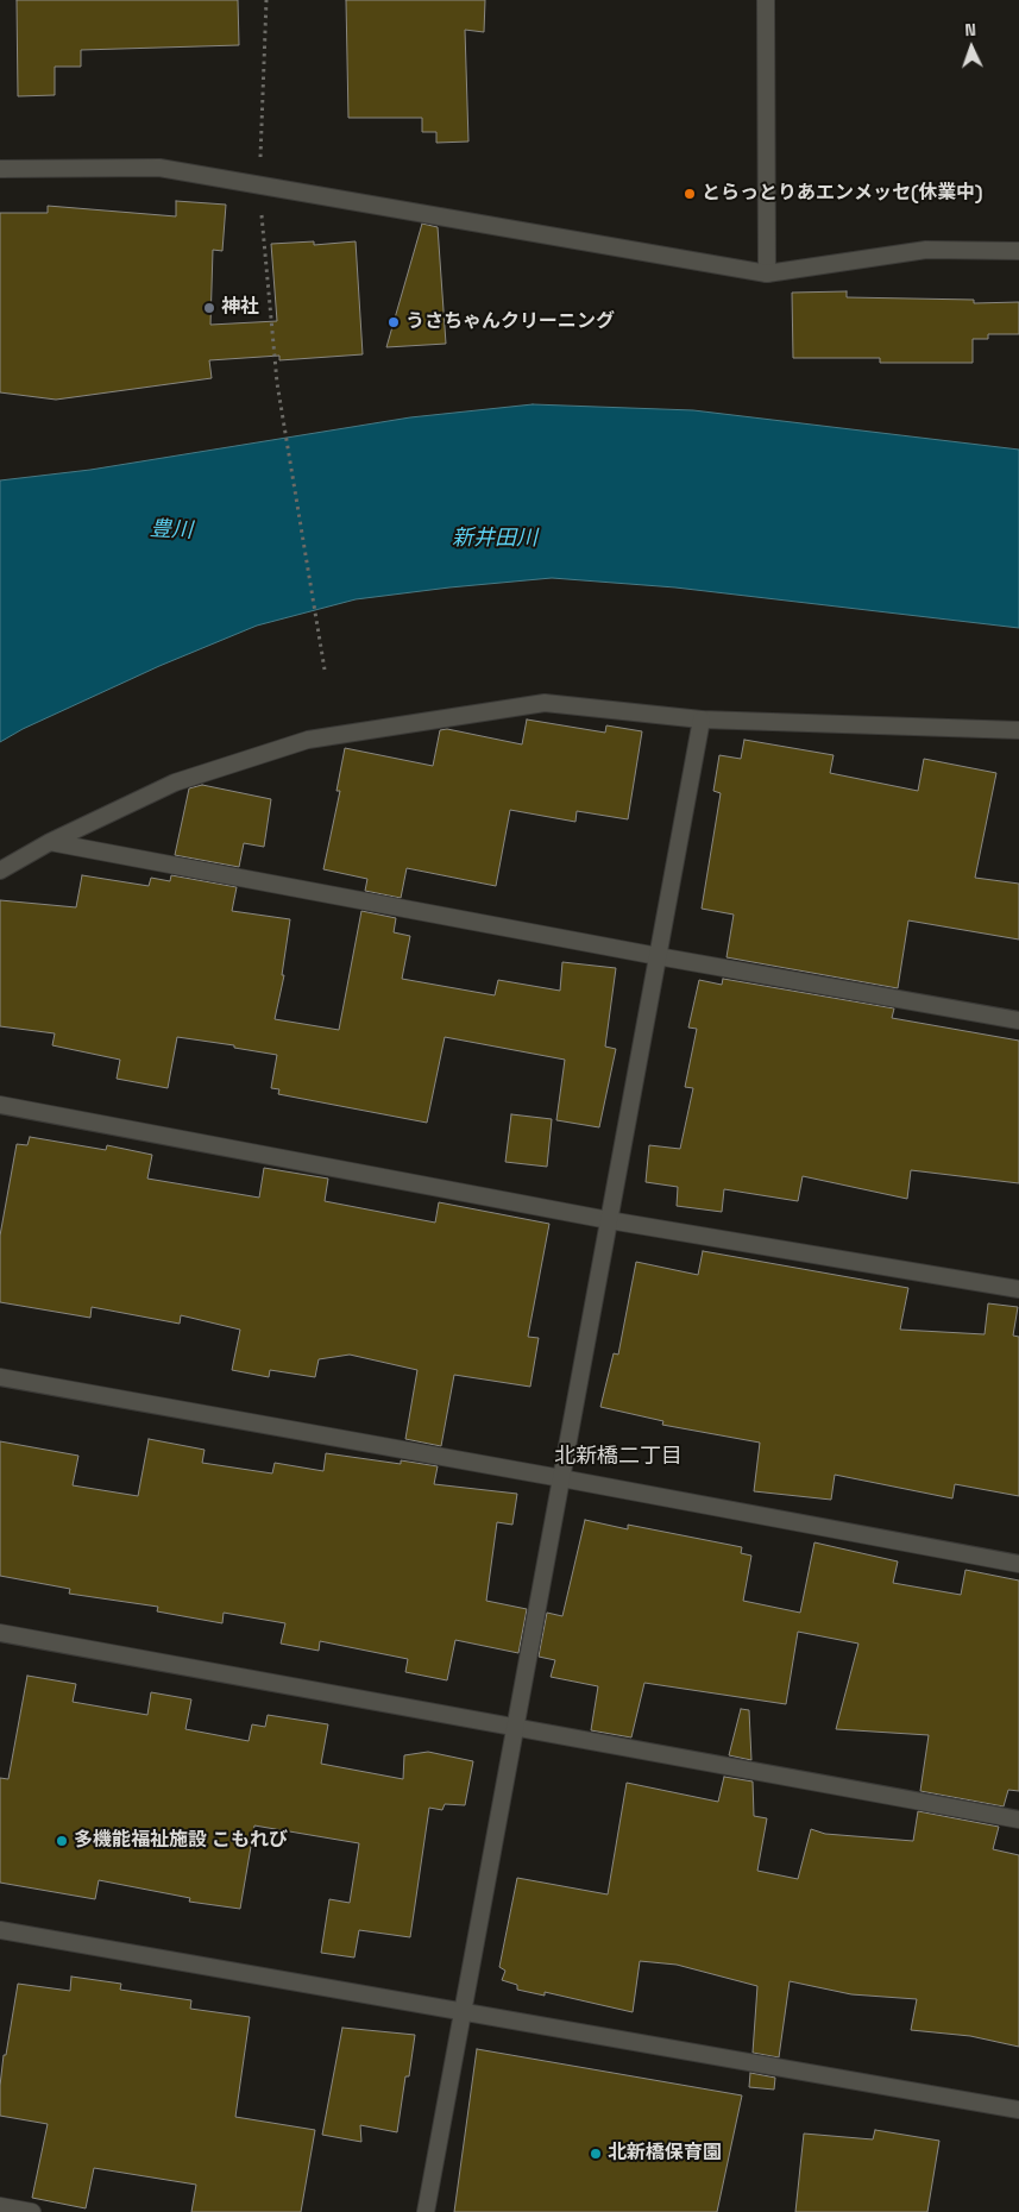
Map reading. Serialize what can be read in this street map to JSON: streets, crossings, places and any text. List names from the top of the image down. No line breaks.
{"districts":["北新橋二丁目"],"water":["豊川","新井田川"],"places":["とらっとりあエンメッセ(休業中)","神社","うさちゃんクリーニング","多機能福祉施設 こもれび","北新橋保育園"],"north":"top"}
